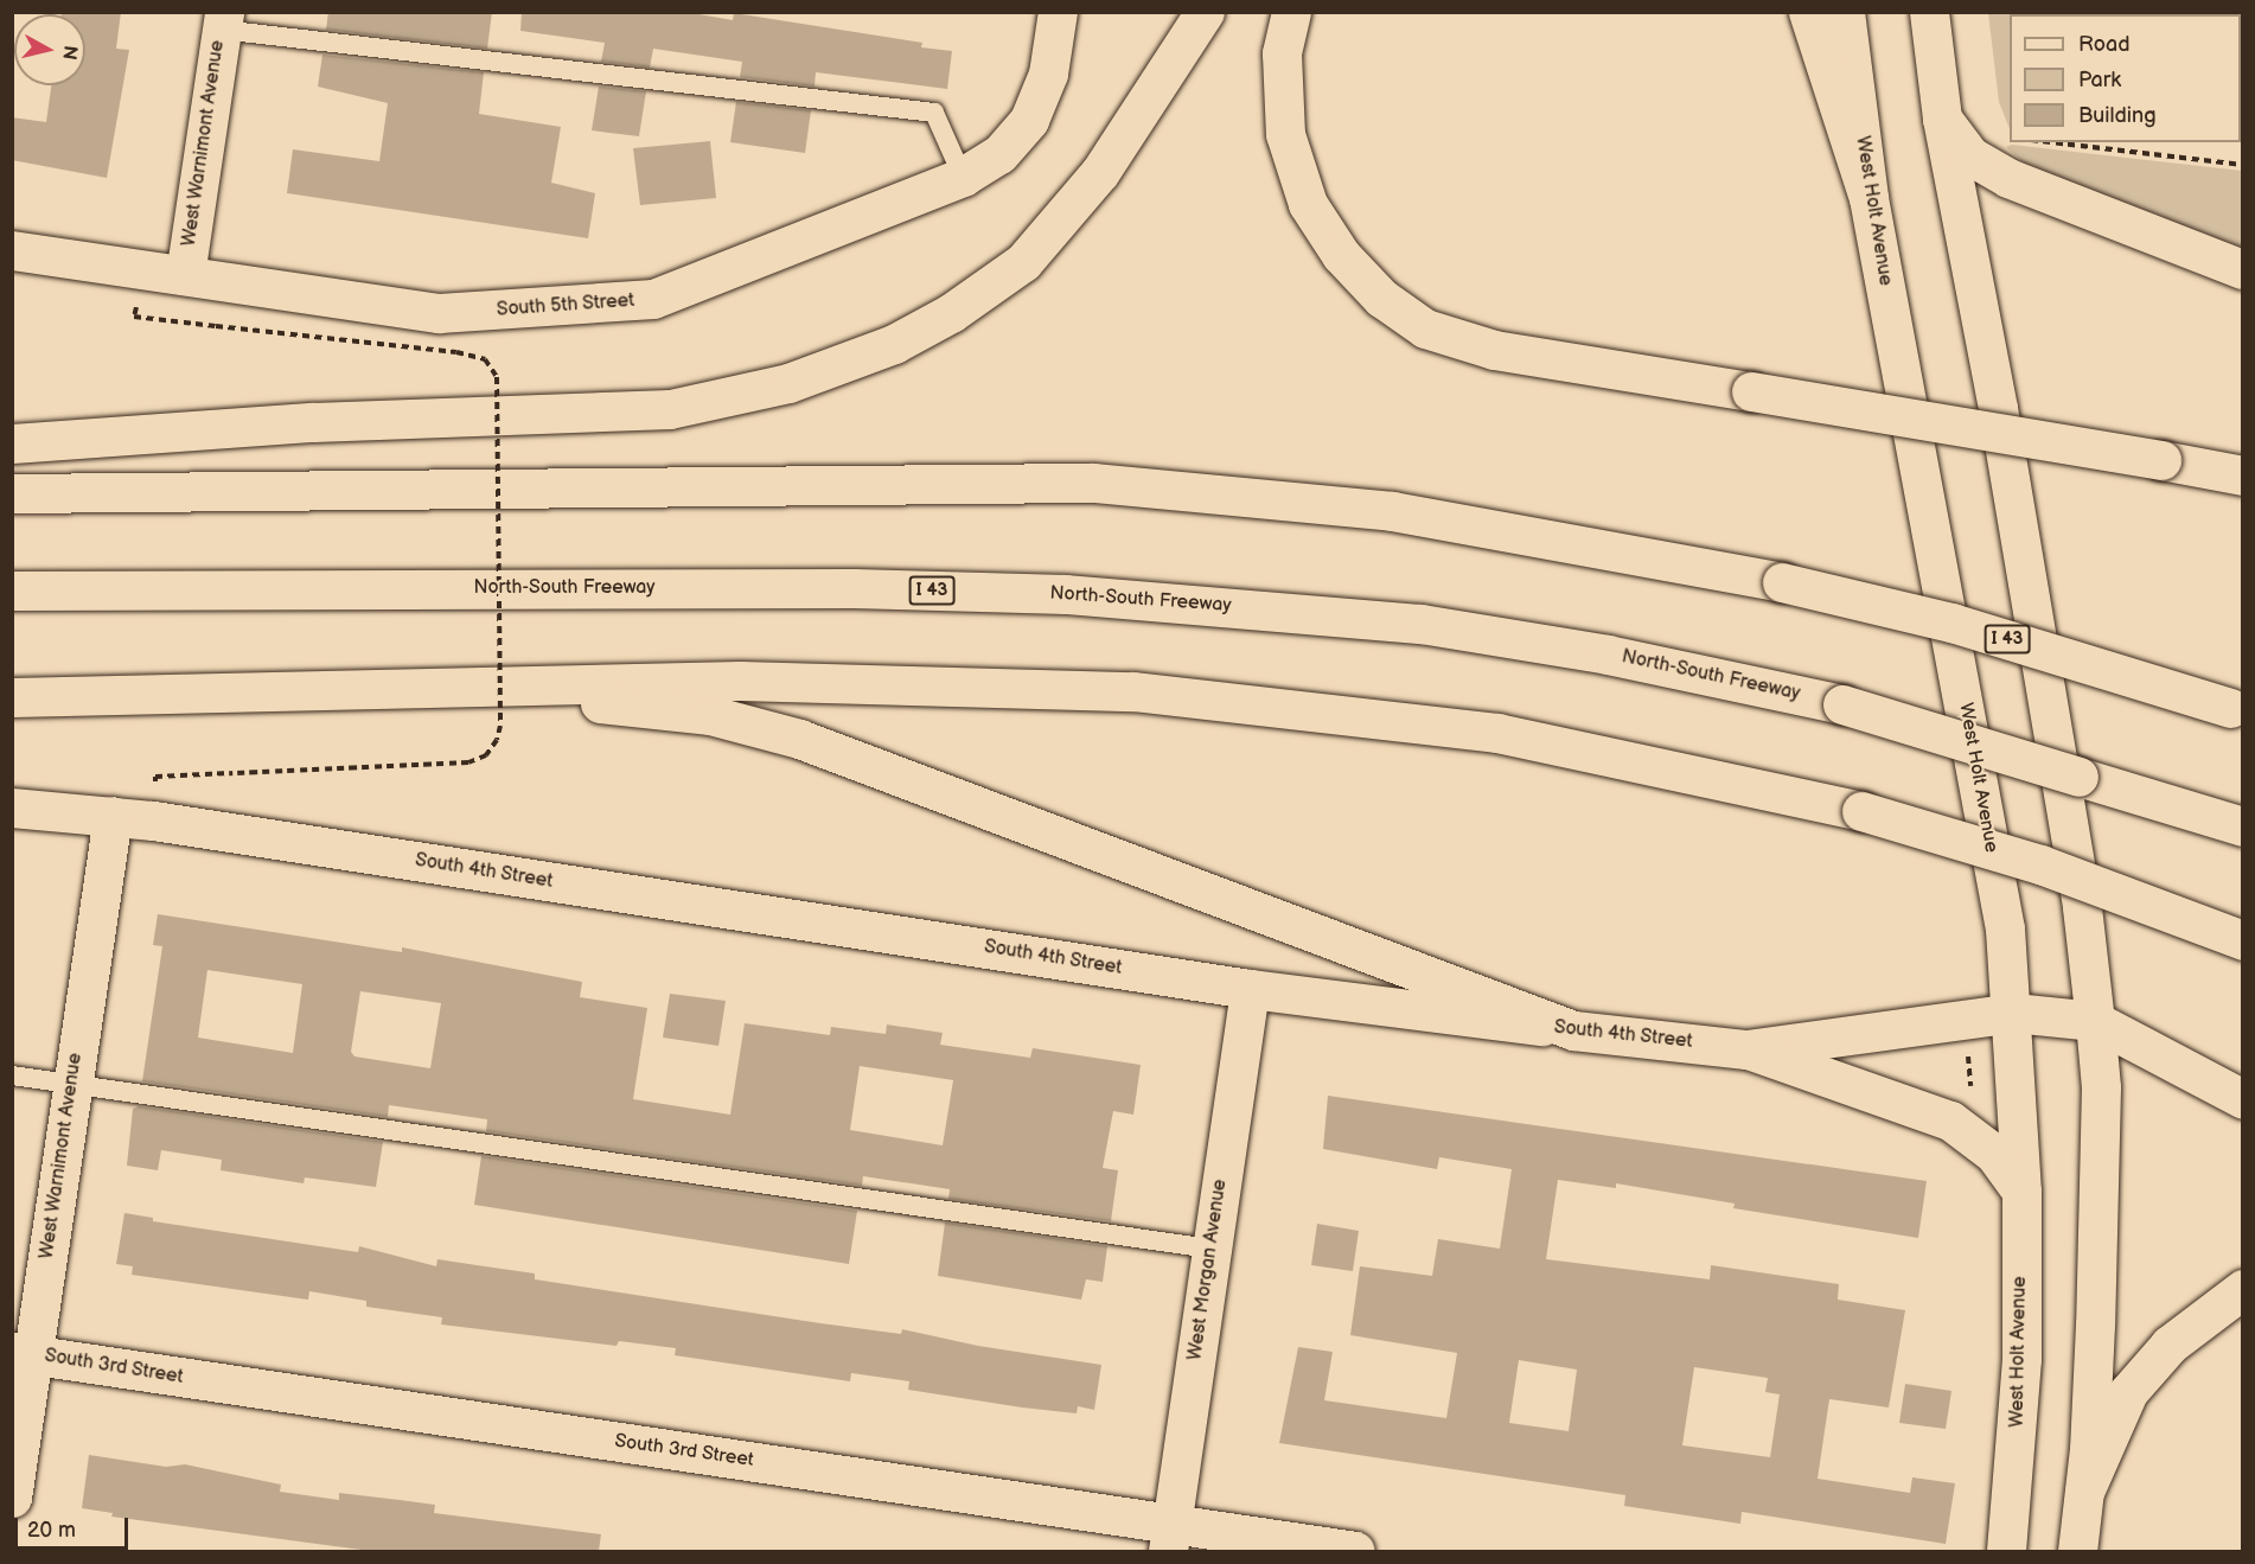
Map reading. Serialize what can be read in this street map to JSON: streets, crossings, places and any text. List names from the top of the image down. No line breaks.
{"streets":{"main road":["West Warnimont Avenue","West Holt Avenue","South 5th Street","North-South Freeway","I 43","South 4th Street","West Morgan Avenue","South 3rd Street"]},"crossings":[["West Warnimont Avenue","South 5th Street"],["West Warnimont Avenue","South 4th Street"],["West Warnimont Avenue","South 3rd Street"],["West Holt Avenue","South 4th Street"],["South 4th Street","West Morgan Avenue"],["West Morgan Avenue","South 3rd Street"]],"legend":["Road","Park","Building"],"scale_bar":"20 m","north":"right"}
